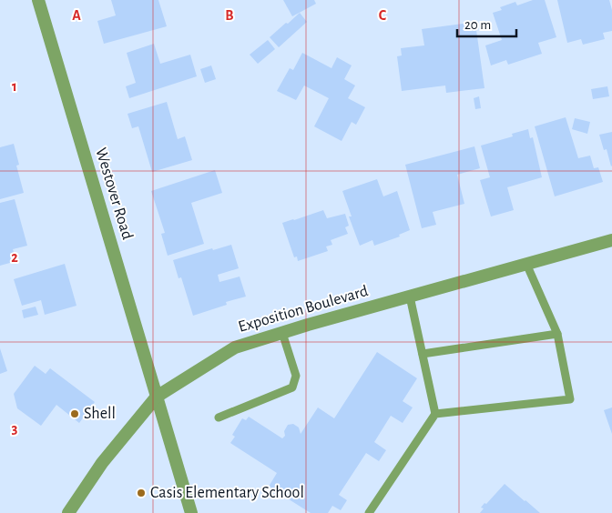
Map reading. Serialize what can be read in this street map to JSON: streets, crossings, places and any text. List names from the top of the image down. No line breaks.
{"streets":{"street":["Westover Road","Exposition Boulevard"]},"crossings":[["Westover Road","Exposition Boulevard"]],"places":["Shell","Casis Elementary School"],"scale_bar":"20 m","grid":{"columns":["A","B","C"],"rows":["1","2","3"]}}
